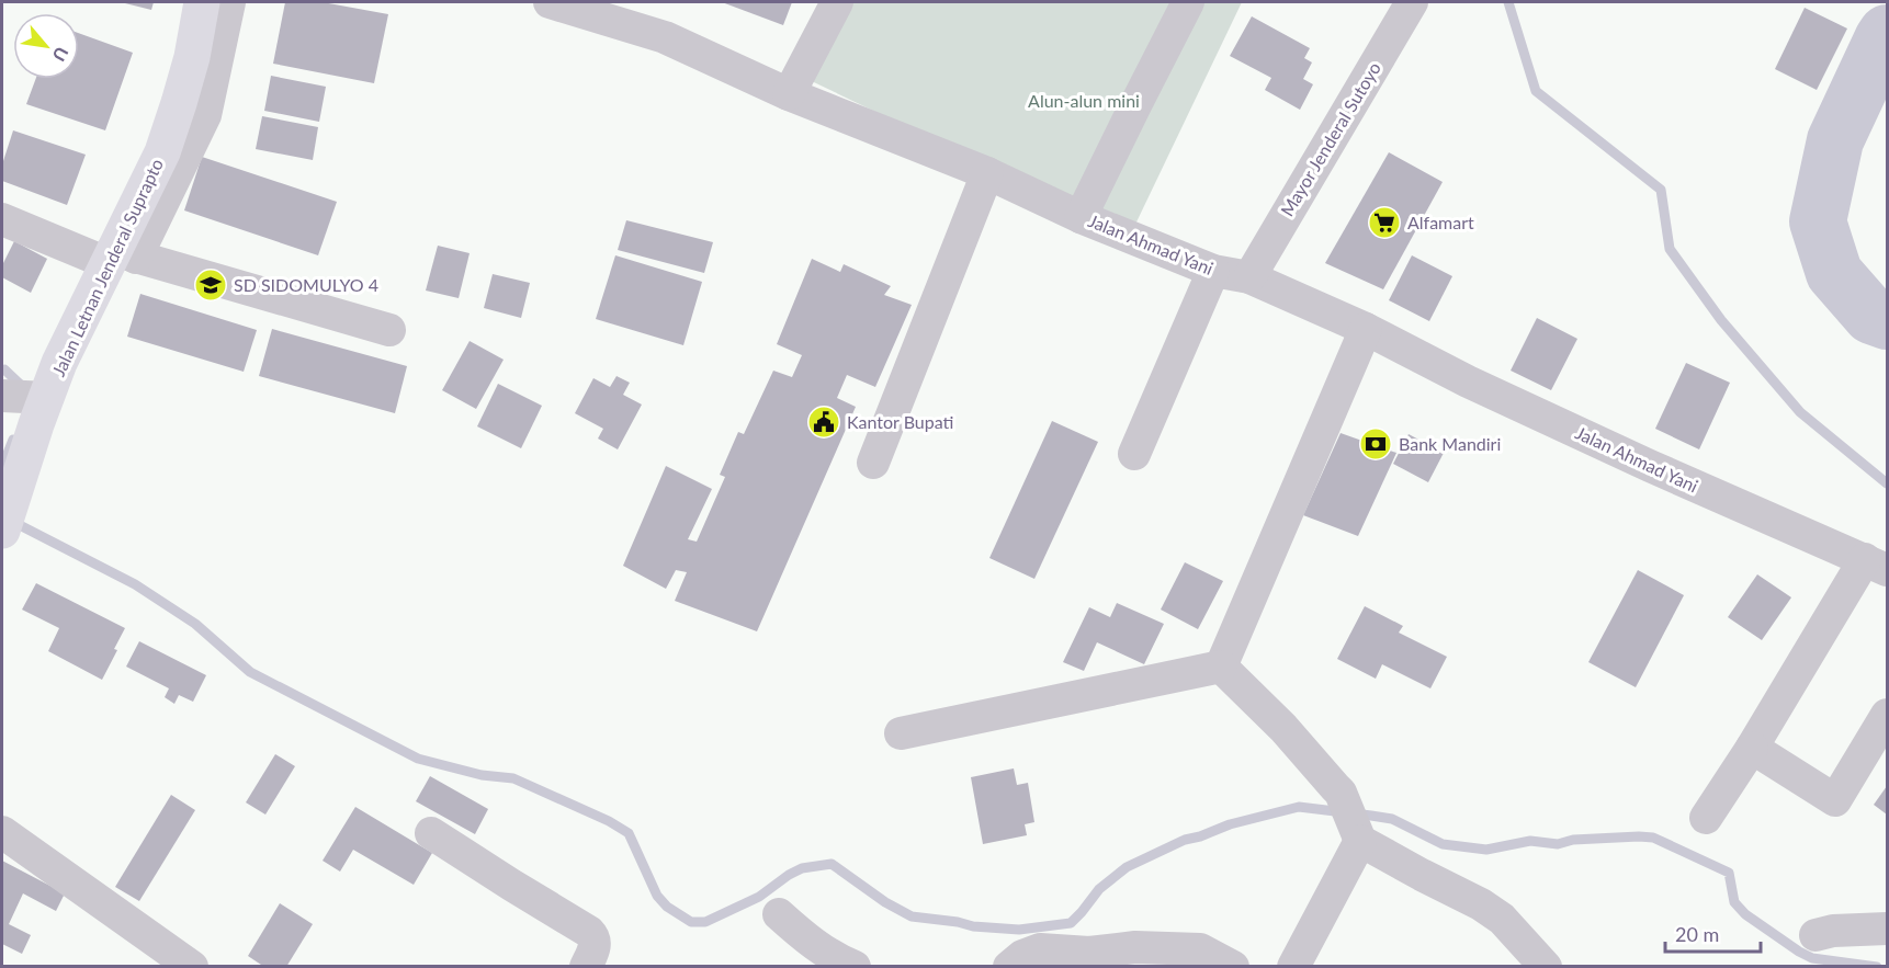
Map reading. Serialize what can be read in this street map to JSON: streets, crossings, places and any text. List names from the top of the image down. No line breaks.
{"streets":{"main road":["Jalan Letnan Jenderal Suprapto"],"street":["Mayor Jenderal Sutoyo","Jalan Ahmad Yani"]},"crossings":[["Mayor Jenderal Sutoyo","Jalan Ahmad Yani"]],"parks":["Alun-alun mini"],"places":{"supermarket":["Alfamart"],"school or university":["SD SIDOMULYO 4"],"public building":["Kantor Bupati"],"bank":["Bank Mandiri"]},"scale_bar":"20 m","north":"bottom right"}
